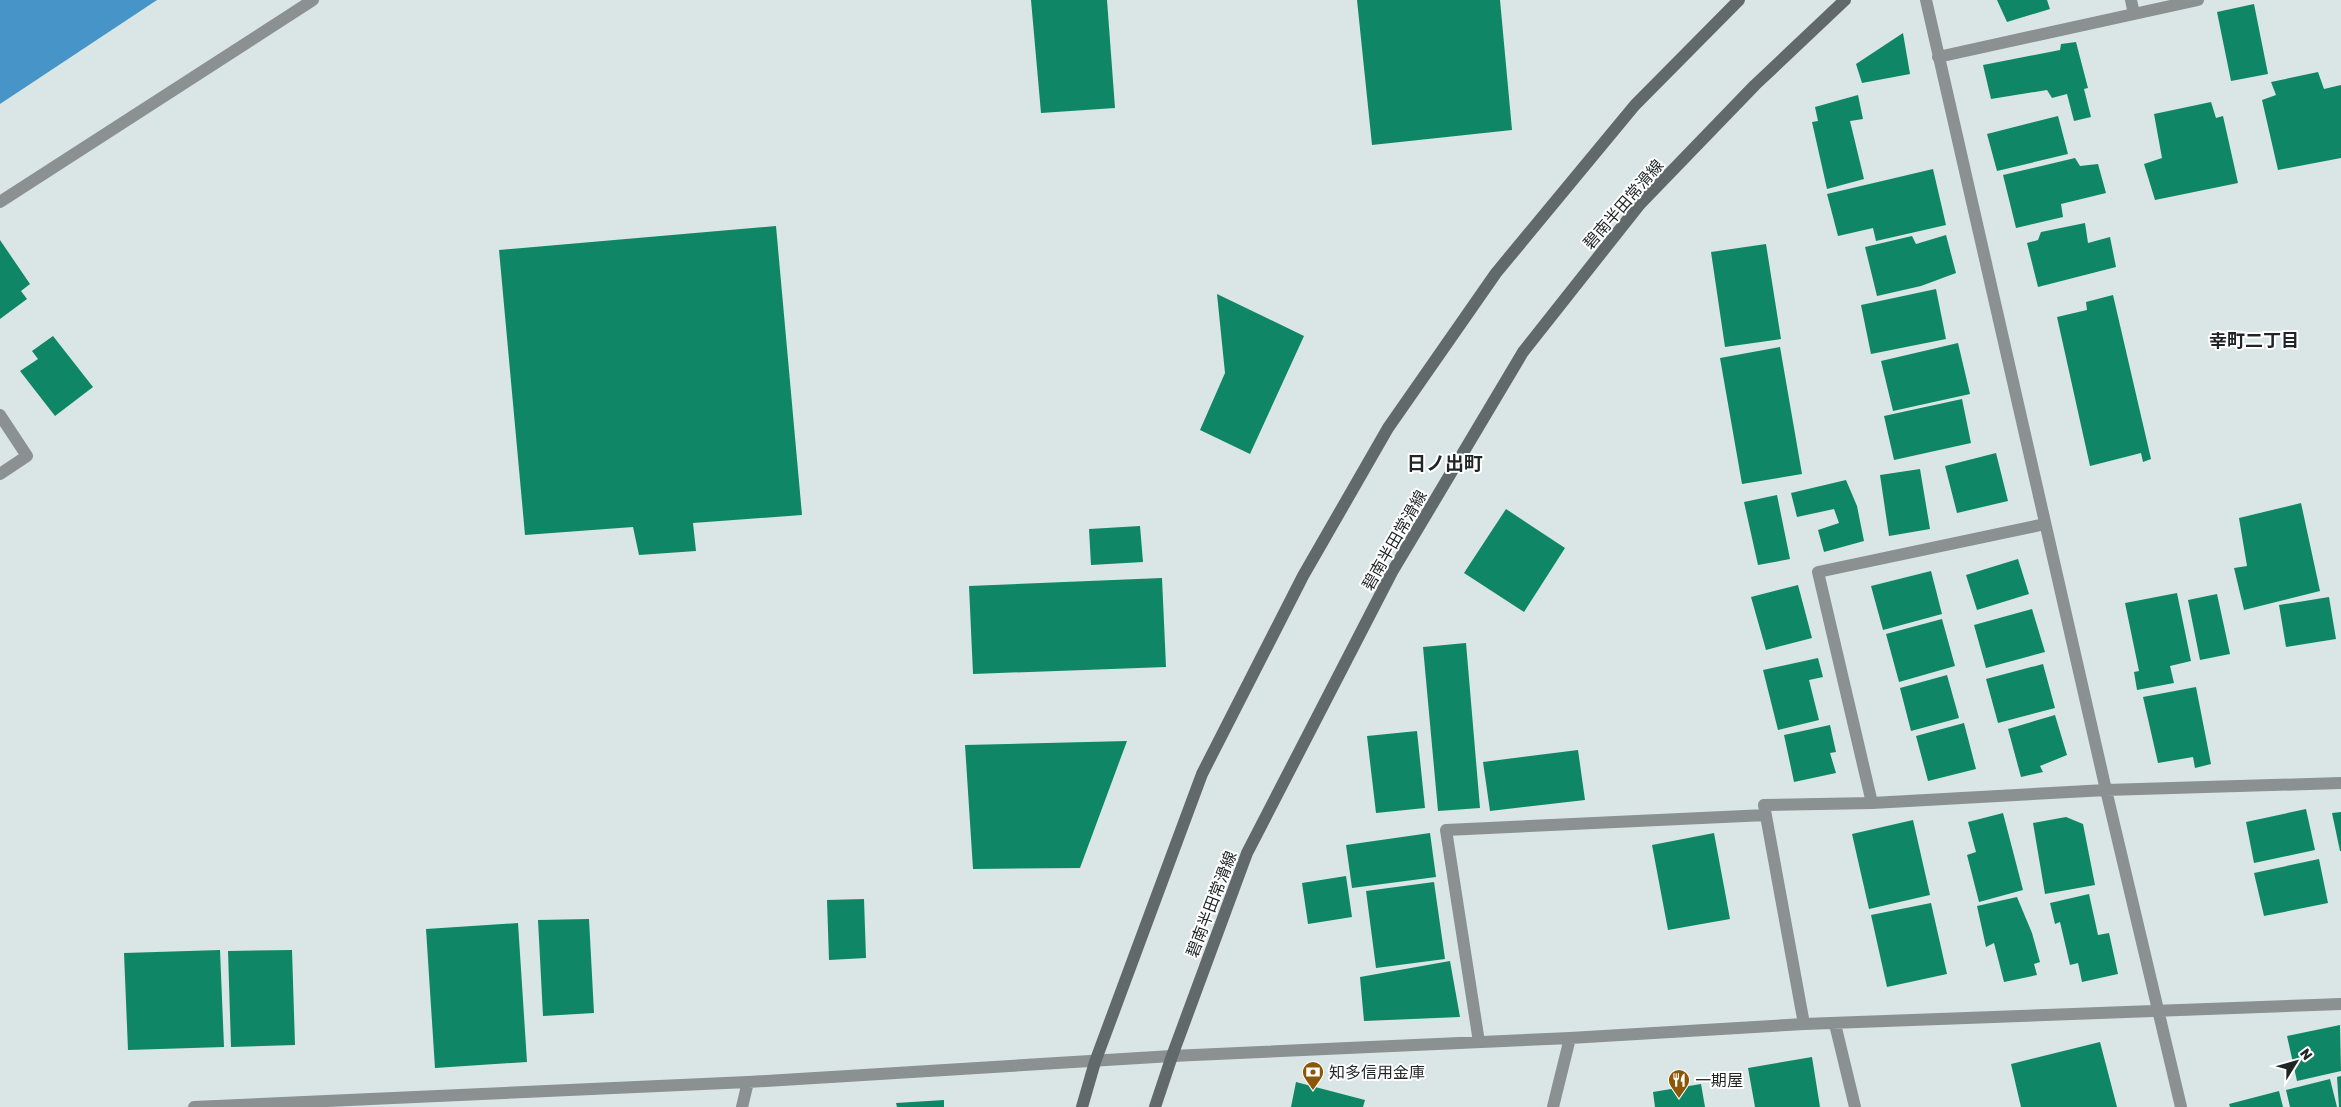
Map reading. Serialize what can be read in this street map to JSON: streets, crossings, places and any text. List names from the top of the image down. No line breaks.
{"streets":{"main road":["碧南半田常滑線"]},"districts":["幸町二丁目","日ノ出町"],"places":{"bank":["知多信用金庫"],"restaurant":["一期屋"]},"north":"top right"}
